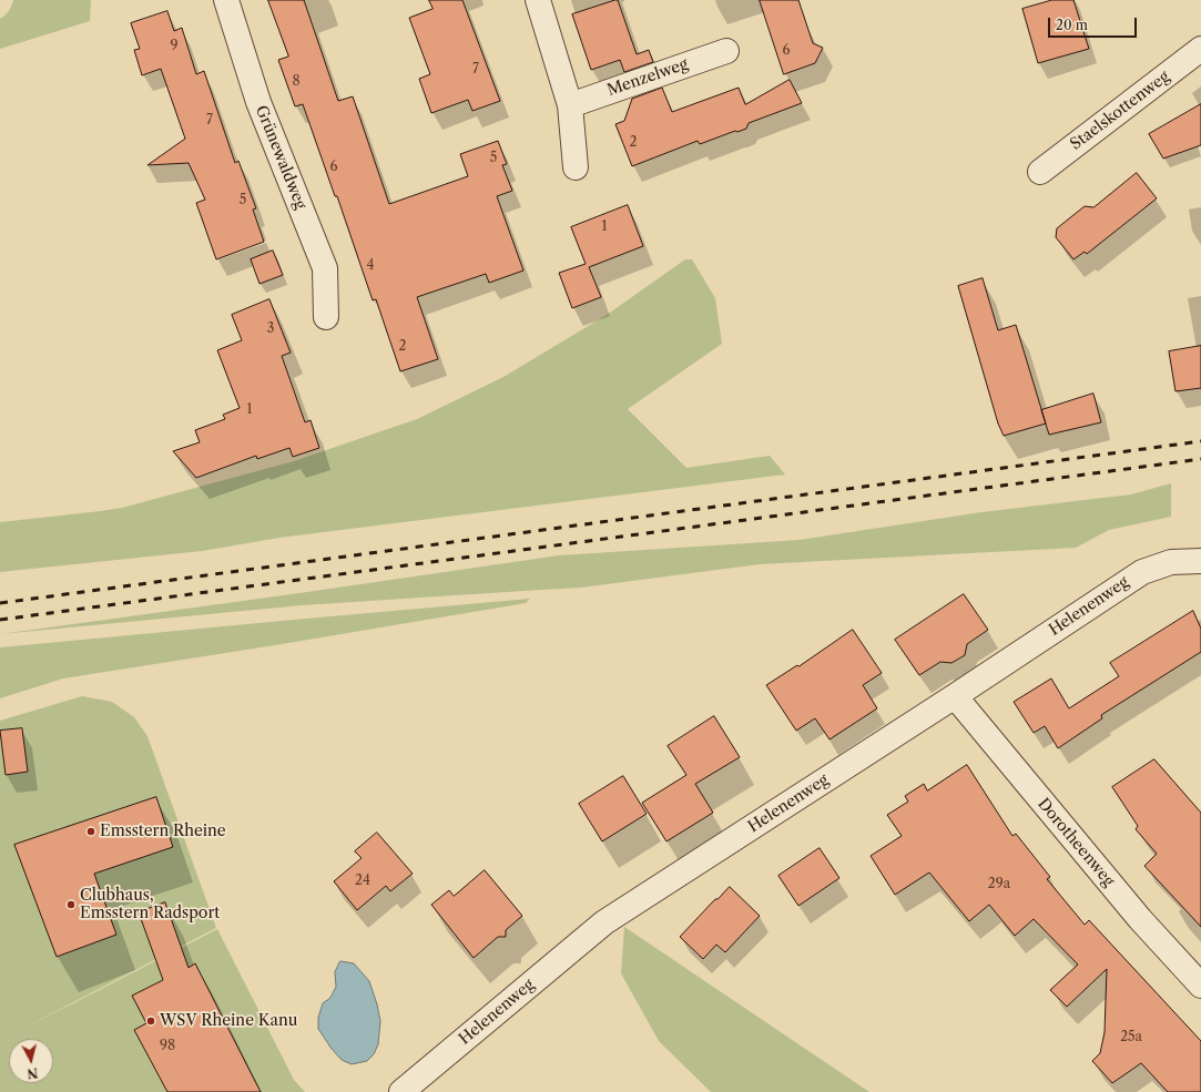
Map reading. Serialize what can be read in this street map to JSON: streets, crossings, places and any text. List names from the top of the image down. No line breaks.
{"streets":{"street":["Menzelweg","Staelskottenweg","Grünewaldweg","Helenenweg","Dorotheenweg"]},"crossings":[["Helenenweg","Dorotheenweg"]],"places":["Emsstern Rheine","Clubhaus, Emsstern Radsport","WSV Rheine Kanu"],"house_numbers":["9","6","7","8","7","2","5","6","5","1","4","3","2","1","24","29a","25a","98"],"scale_bar":"20 m","north":"bottom"}
